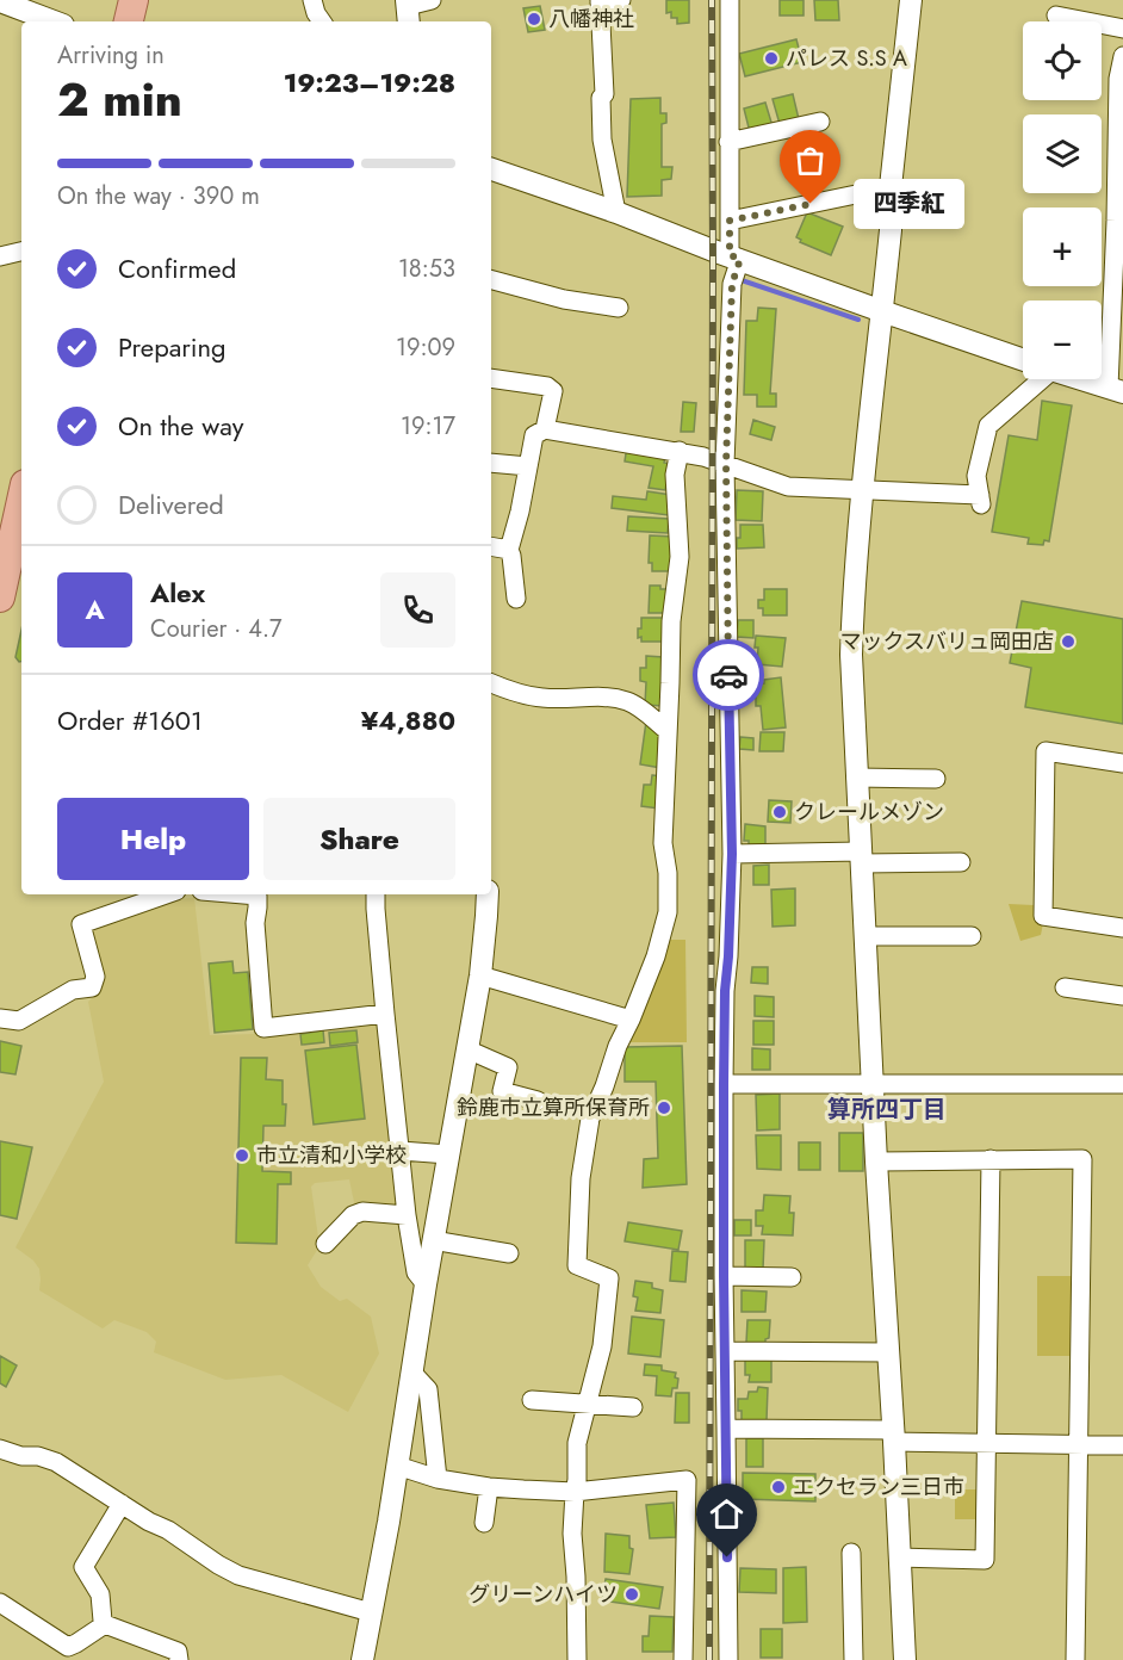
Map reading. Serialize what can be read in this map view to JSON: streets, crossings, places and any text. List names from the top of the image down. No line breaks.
{"districts":["算所四丁目"],"places":["八幡神社","パレス S.S A","四季紅","マックスバリュ岡田店","クレールメゾン","鈴鹿市立算所保育所","市立清和小学校","エクセラン三日市","グリーンハイツ"],"page":{"map_buttons":["+","−"],"heading":["2 min","Arriving in","19:23–19:28"],"panel":["Alex","Courier · 4.7","Order #1601","¥4,880"],"bar":"On the way · 390 m","bubble":"四季紅","list":[["Confirmed","18:53"],["Preparing","19:09"],["On the way","19:17"],"Delivered"],"round":"A","buttons":["Help","Share"]}}
